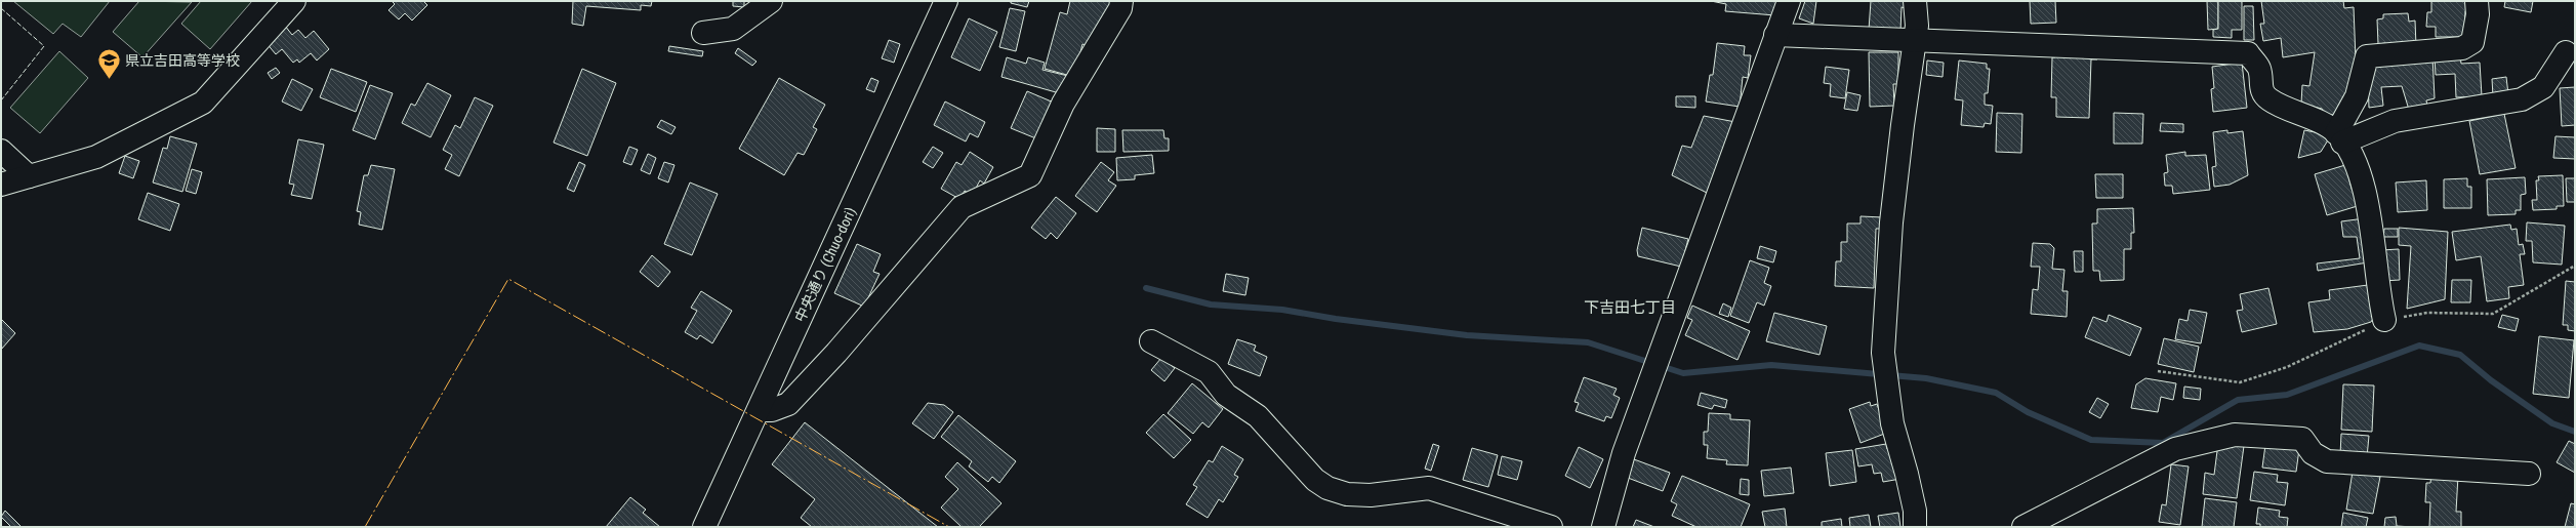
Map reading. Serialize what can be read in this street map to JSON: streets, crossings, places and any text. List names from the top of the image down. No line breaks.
{"streets":{"street":["中央通り (Chuo-dori)"]},"districts":["下吉田七丁目"],"places":{"school or university":["県立吉田高等学校"]}}
